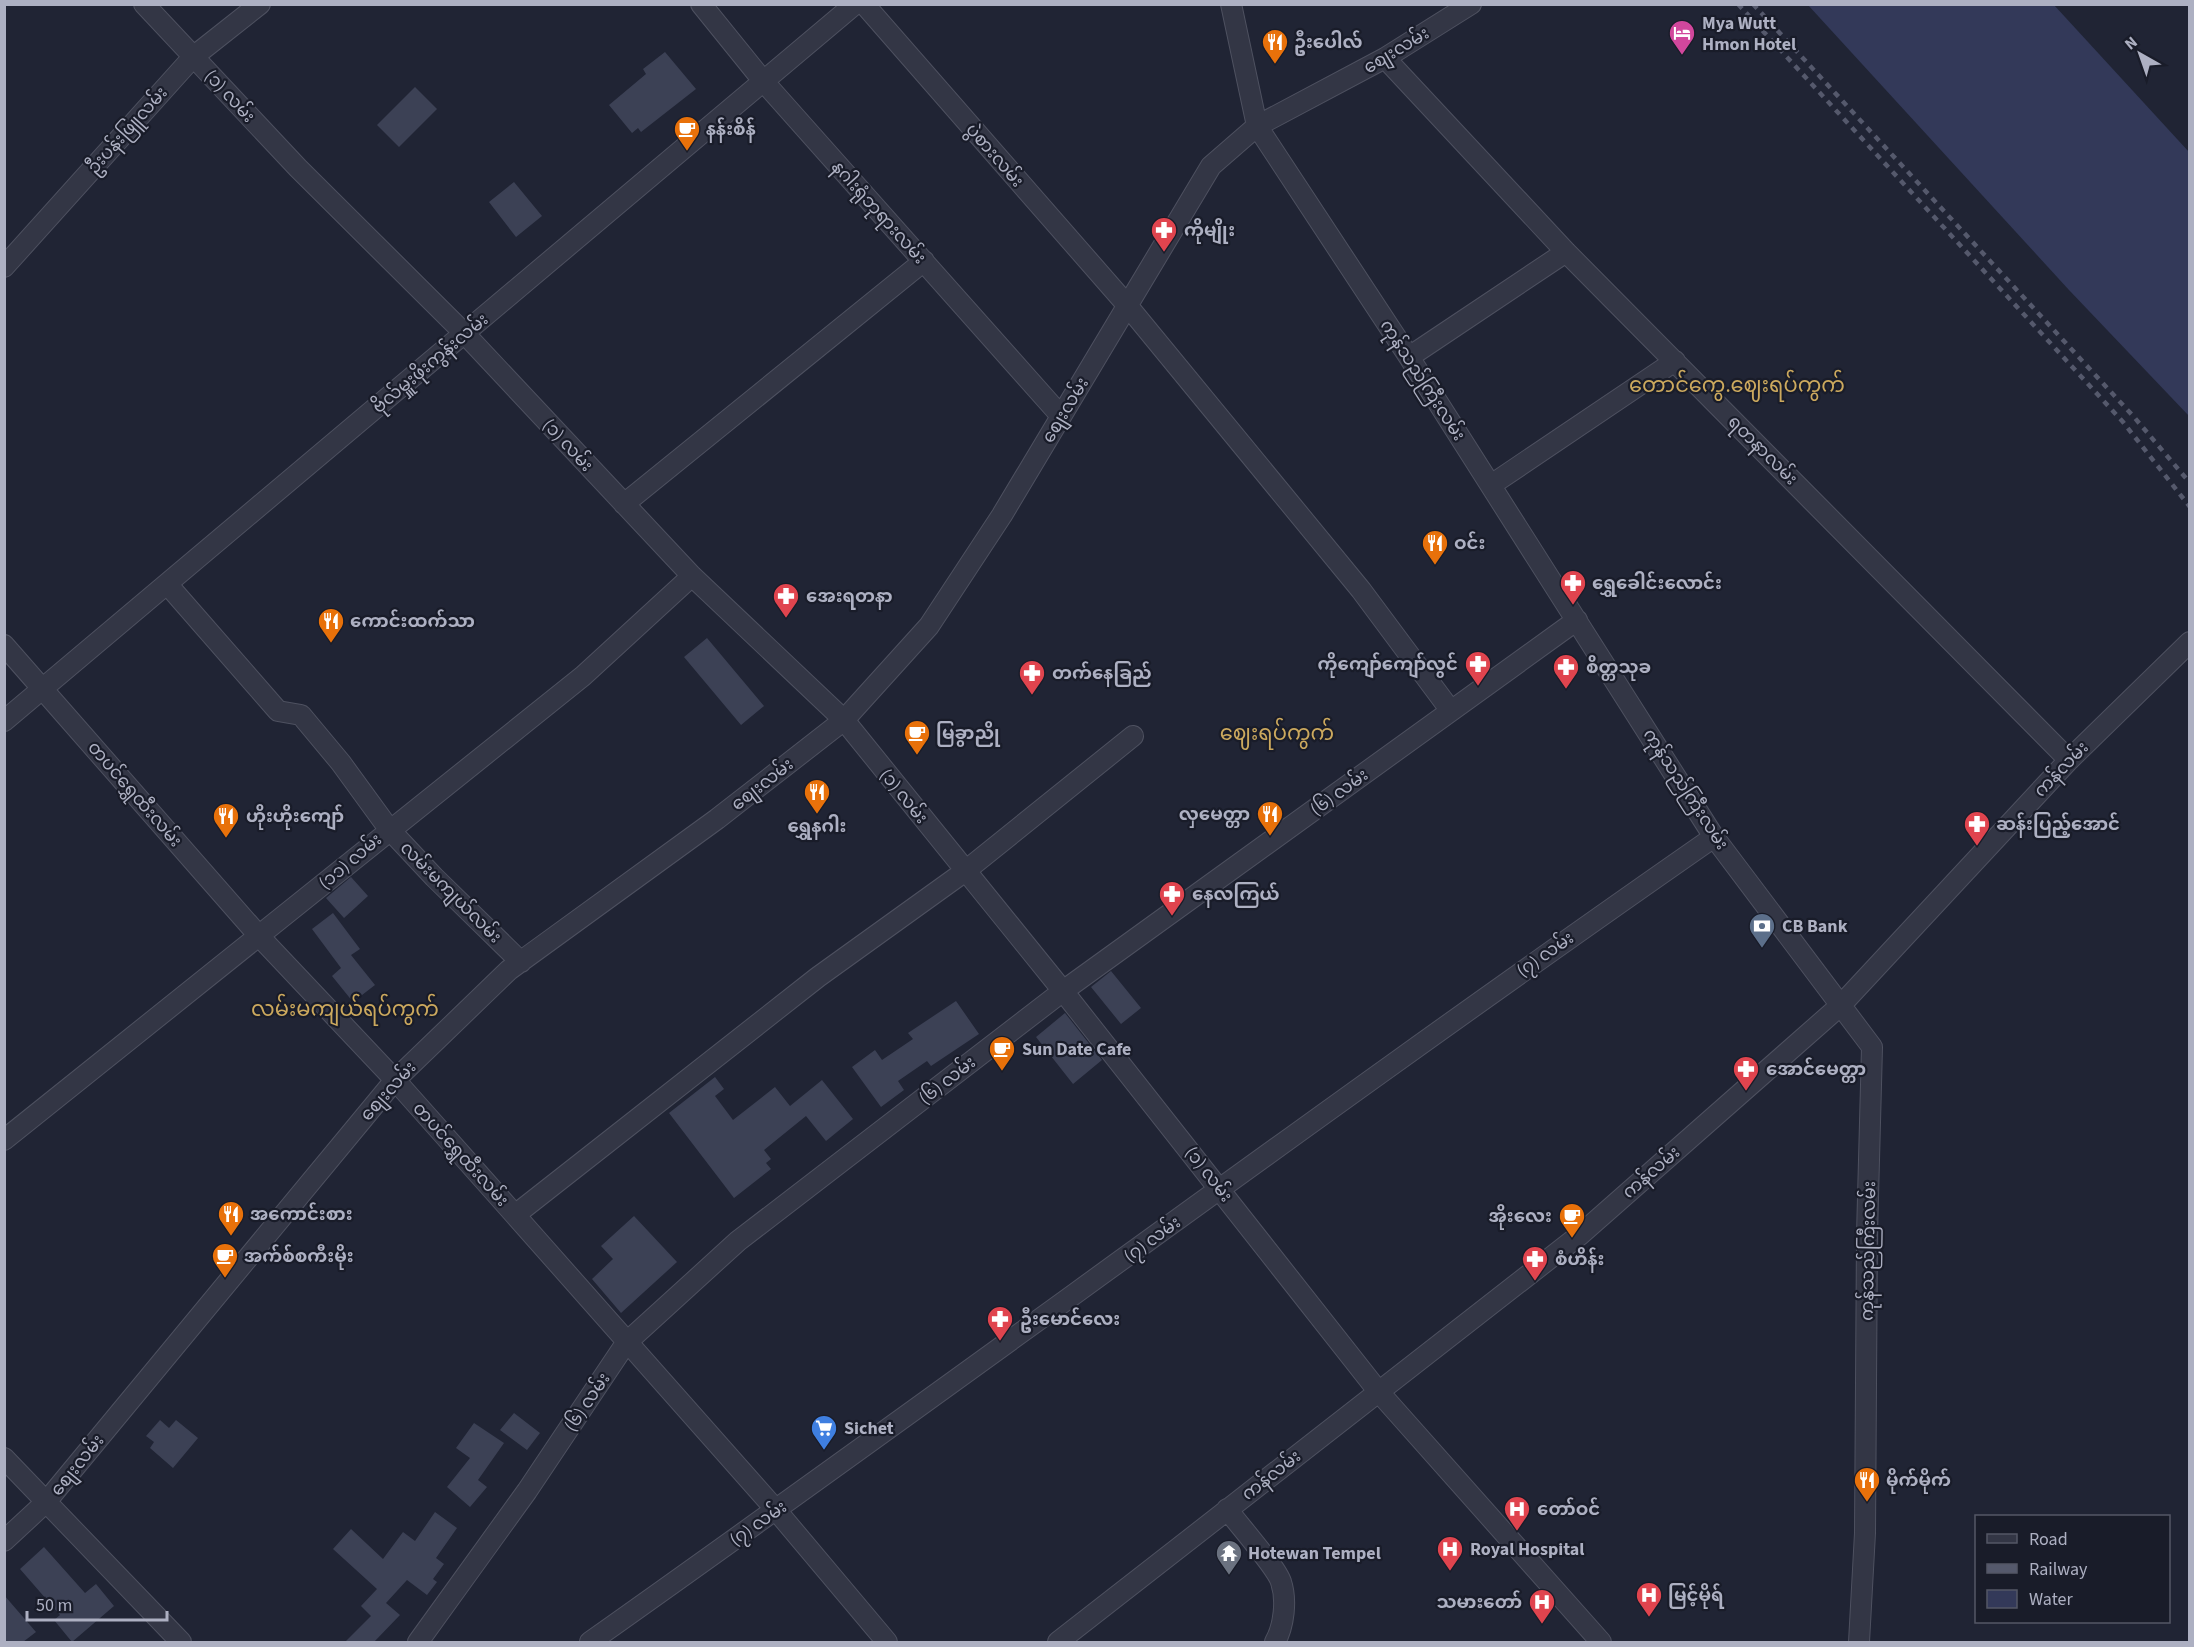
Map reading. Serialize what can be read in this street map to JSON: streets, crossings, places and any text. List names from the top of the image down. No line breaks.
{"streets":{"street":["စျေးလမ်း","(၁) လမ်း","ဦးပန်းဖြူလမ်း","ပွဲစားလမ်း","နဂါးရုံဘုရားလမ်း","ဗိုလ်မှူးဖိုးကွန်းလမ်း","ကုန်သည်ကြီးလမ်း","ရတနာလမ်း","ကန်လမ်း","(၆) လမ်း","တပင်ရွှေထီးလမ်း","(၁၁) လမ်း","လမ်းမကျယ်လမ်း","(၇) လမ်း"]},"crossings":[["စျေးလမ်း","(၁) လမ်း"],["စျေးလမ်း","ပွဲစားလမ်း"],["စျေးလမ်း","နဂါးရုံဘုရားလမ်း"],["စျေးလမ်း","ကုန်သည်ကြီးလမ်း"],["စျေးလမ်း","ရတနာလမ်း"],["စျေးလမ်း","တပင်ရွှေထီးလမ်း"],["စျေးလမ်း","လမ်းမကျယ်လမ်း"],["(၁) လမ်း","ဦးပန်းဖြူလမ်း"],["(၁) လမ်း","ဗိုလ်မှူးဖိုးကွန်းလမ်း"],["(၁) လမ်း","ကန်လမ်း"],["(၁) လမ်း","(၆) လမ်း"],["(၁) လမ်း","(၁၁) လမ်း"],["(၁) လမ်း","(၇) လမ်း"],["ပွဲစားလမ်း","(၆) လမ်း"],["နဂါးရုံဘုရားလမ်း","ဗိုလ်မှူးဖိုးကွန်းလမ်း"],["ဗိုလ်မှူးဖိုးကွန်းလမ်း","တပင်ရွှေထီးလမ်း"],["ဗိုလ်မှူးဖိုးကွန်းလမ်း","လမ်းမကျယ်လမ်း"],["ကုန်သည်ကြီးလမ်း","ကန်လမ်း"],["ကုန်သည်ကြီးလမ်း","(၆) လမ်း"],["ကုန်သည်ကြီးလမ်း","(၇) လမ်း"],["ရတနာလမ်း","ကန်လမ်း"],["(၆) လမ်း","တပင်ရွှေထီးလမ်း"],["တပင်ရွှေထီးလမ်း","(၁၁) လမ်း"],["တပင်ရွှေထီးလမ်း","(၇) လမ်း"],["(၁၁) လမ်း","လမ်းမကျယ်လမ်း"]],"districts":["တောင်ကွေ.ဈေးရပ်ကွက်","ဈေးရပ်ကွက်","လမ်းမကျယ်ရပ်ကွက်"],"places":{"hotel":["Mya Wutt Hmon Hotel"],"restaurant":["ဦးပေါလ်","ဝင်း","ကောင်းထက်သာ","ရွှေနဂါး","လှမေတ္တာ","ဟိုးဟိုးကျော်","အကောင်းစား","မိုက်မိုက်"],"cafe":["နန်းစိန်","မြခွာညို","Sun Date Cafe","အိုးလေး","အက်စ်စကီးမိုး"],"pharmacy":["ကိုမျိုး","ရွှေခေါင်းလောင်း","အေးရတနာ","ကိုကျော်ကျော်လွင်","စိတ္တသုခ","တက်နေခြည်","ဆန်းပြည့်အောင်","နေလကြယ်","အောင်မေတ္တာ","စံဟိန်း","ဦးမောင်လေး"],"bank":["CB Bank"],"supermarket":["Sichet"],"hospital":["တော်ဝင်","Royal Hospital","မြင့်မိုရ်","သမားတော်"],"temple":["Hotewan Tempel"]},"legend":["Road","Railway","Water"],"scale_bar":"50 m","north":"top left"}
